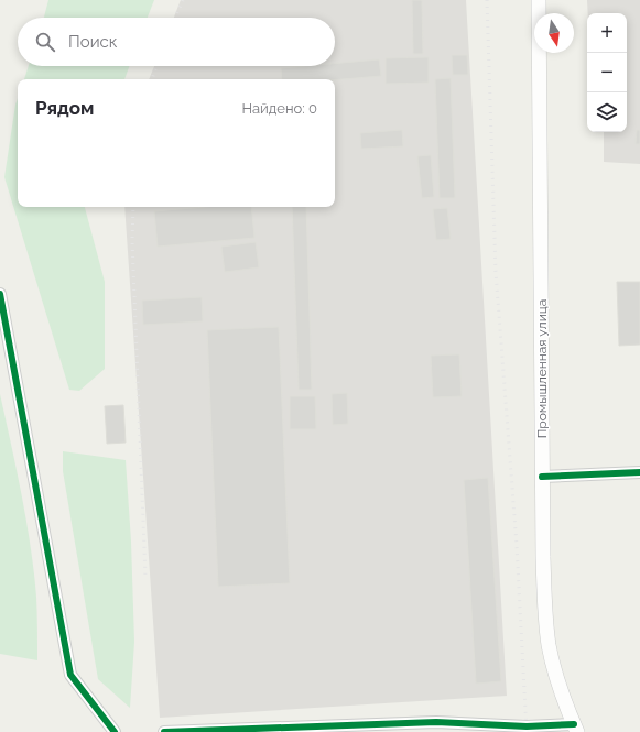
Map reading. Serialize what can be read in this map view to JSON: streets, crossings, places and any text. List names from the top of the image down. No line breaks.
{"streets":{"main road":["Промышленная улица"]},"north":"bottom","page":{"map_buttons":["+","−"],"search":"Поиск","heading":["Рядом","Найдено: 0"]}}
